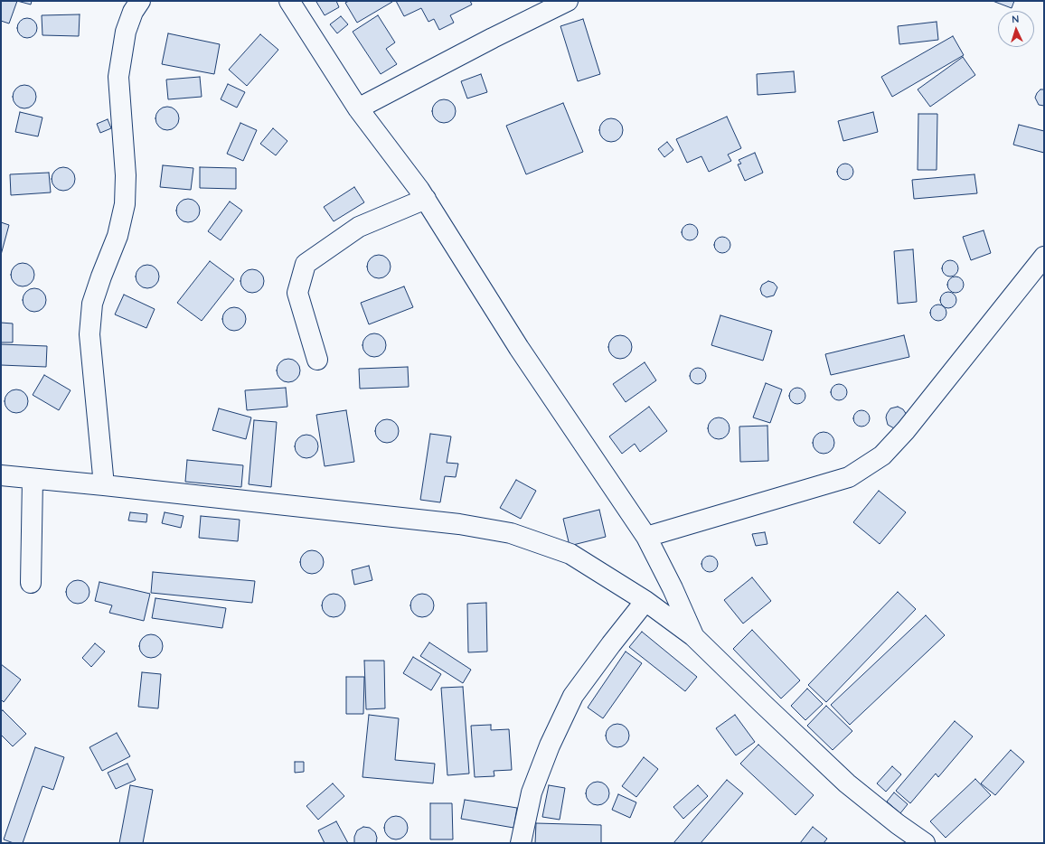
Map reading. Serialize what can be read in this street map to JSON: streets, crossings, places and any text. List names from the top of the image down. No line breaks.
{"north":"top"}
